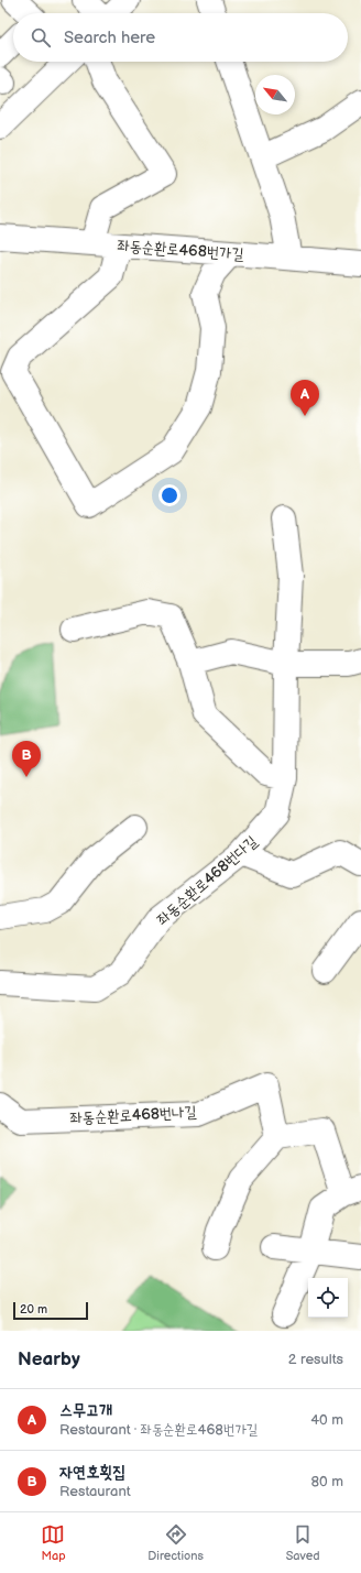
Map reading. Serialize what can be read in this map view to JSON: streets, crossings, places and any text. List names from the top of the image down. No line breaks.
{"streets":{"street":["좌동순환로468번가길","좌동순환로468번다길","좌동순환로468번나길"]},"scale_bar":"20 m","north":"top left","page":{"search":"Search here","pins":["A","B"],"scale":"20 m","heading":["Nearby","2 results"],"list":[{"mark":"A","name":"스무고개","note":"Restaurant · 좌동순환로468번가길","value":"40 m"},{"mark":"B","name":"자연호횟집","note":"Restaurant","value":"80 m"}],"nav":["Map","Directions","Saved"]}}
